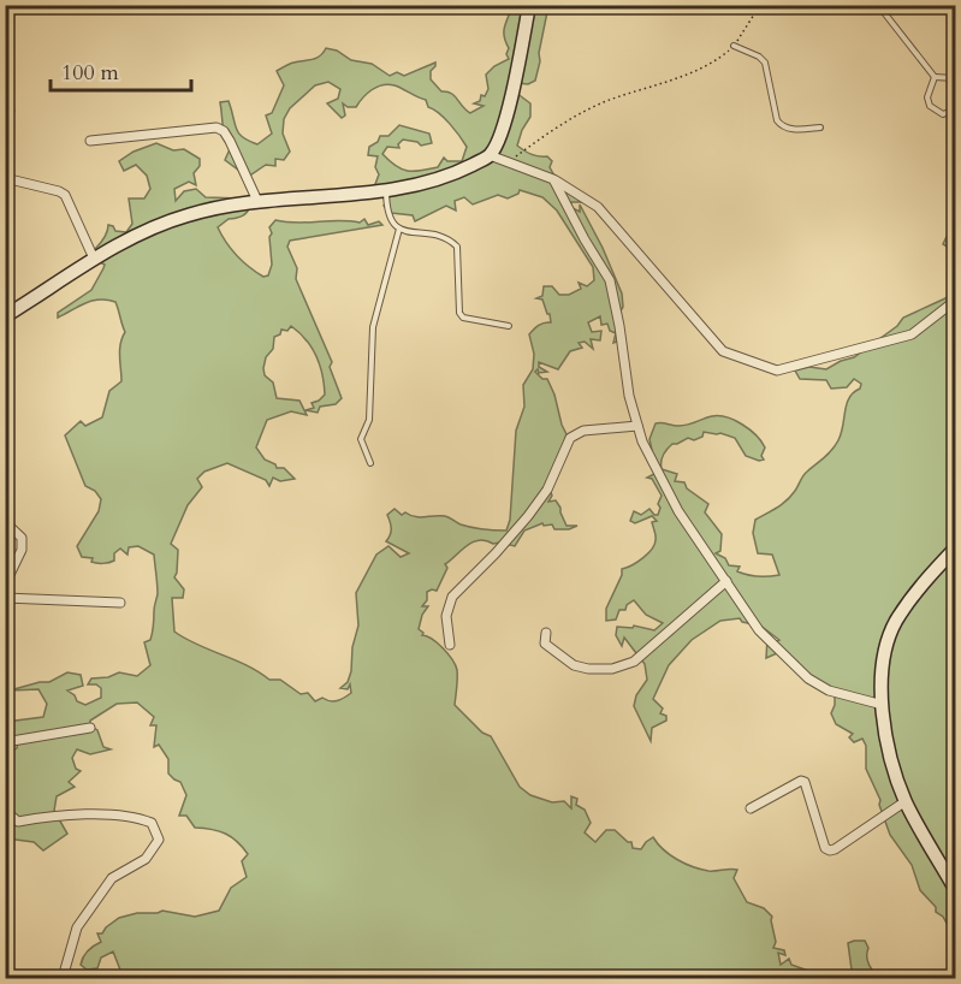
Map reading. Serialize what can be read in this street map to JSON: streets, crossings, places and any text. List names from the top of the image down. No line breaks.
{"scale_bar":"100 m"}
